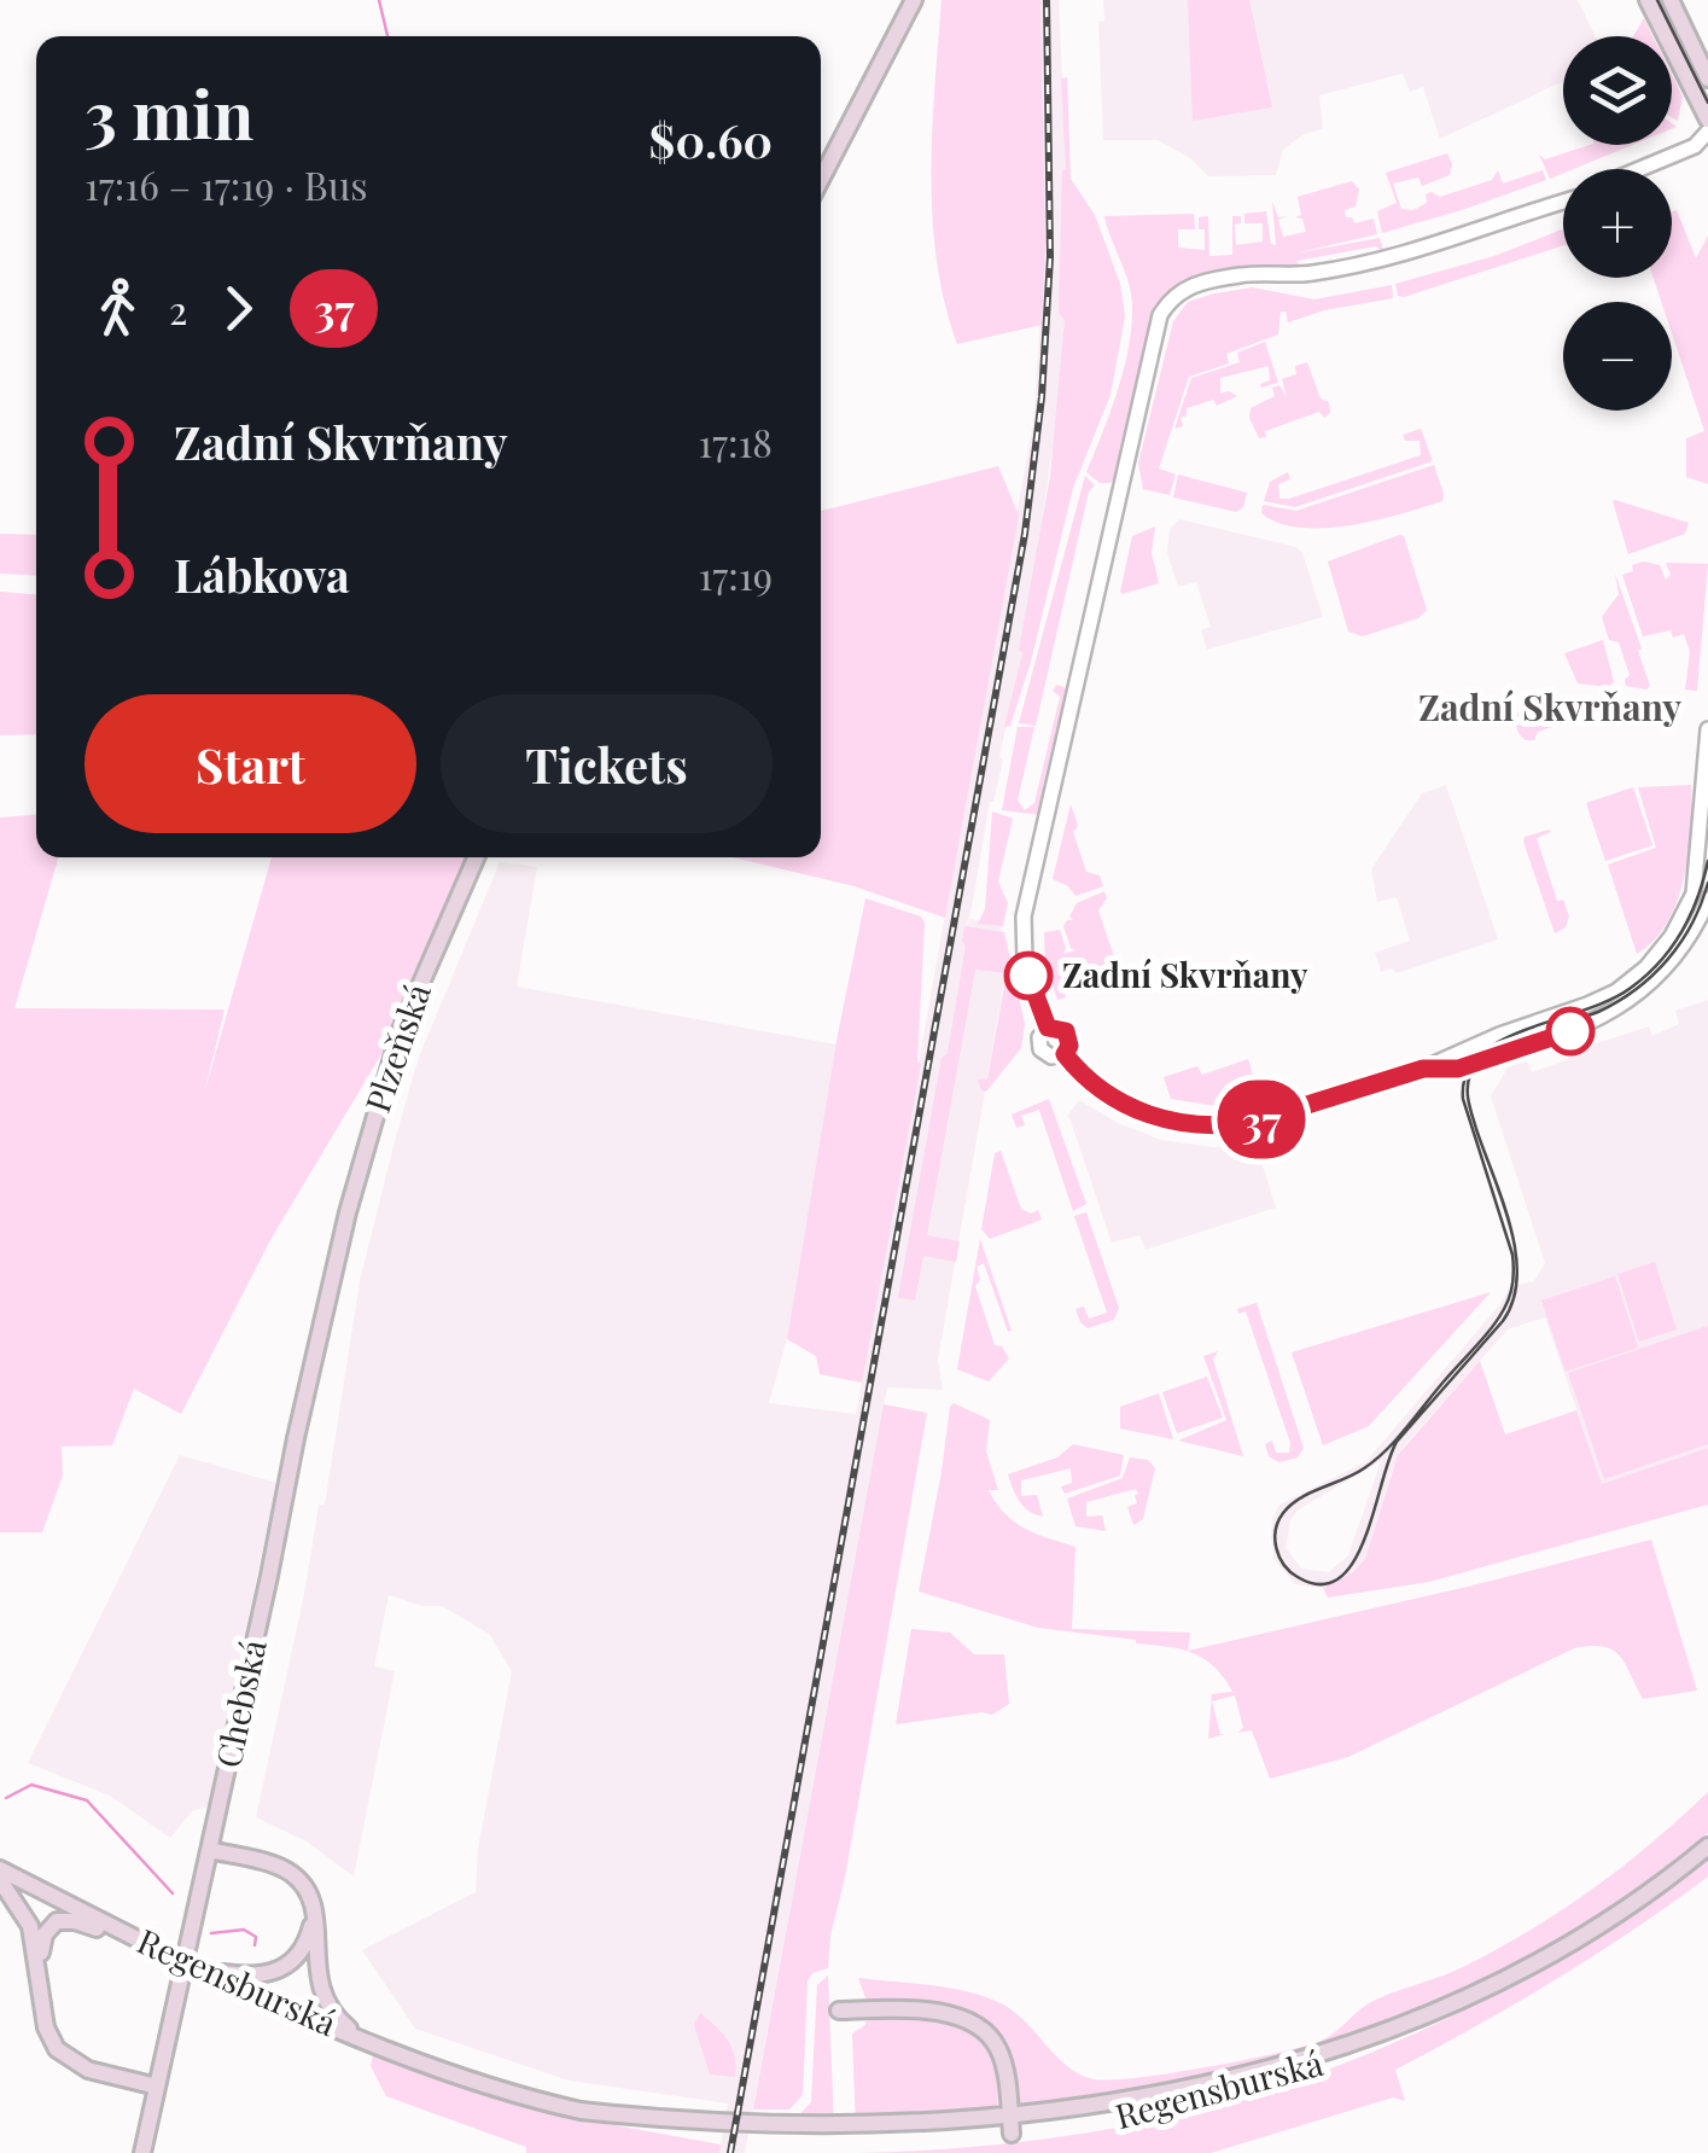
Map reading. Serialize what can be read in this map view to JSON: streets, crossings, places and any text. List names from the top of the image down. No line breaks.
{"streets":{"main road":["Plzeňská","Chebská","Regensburská"]},"crossings":[["Plzeňská","Chebská"]],"districts":["Zadní Skvrňany"],"places":["Zadní Skvrňany"],"lines":["bus line 37"],"page":{"on_map":"37","map_buttons":["+","−"],"heading":["3 min","17:16 – 17:19 · Bus","$0.60"],"legs":["2","37"],"list":[{"name":"Zadní Skvrňany","value":"17:18"},{"name":"Lábkova","value":"17:19"}],"buttons":["Start","Tickets"]}}
